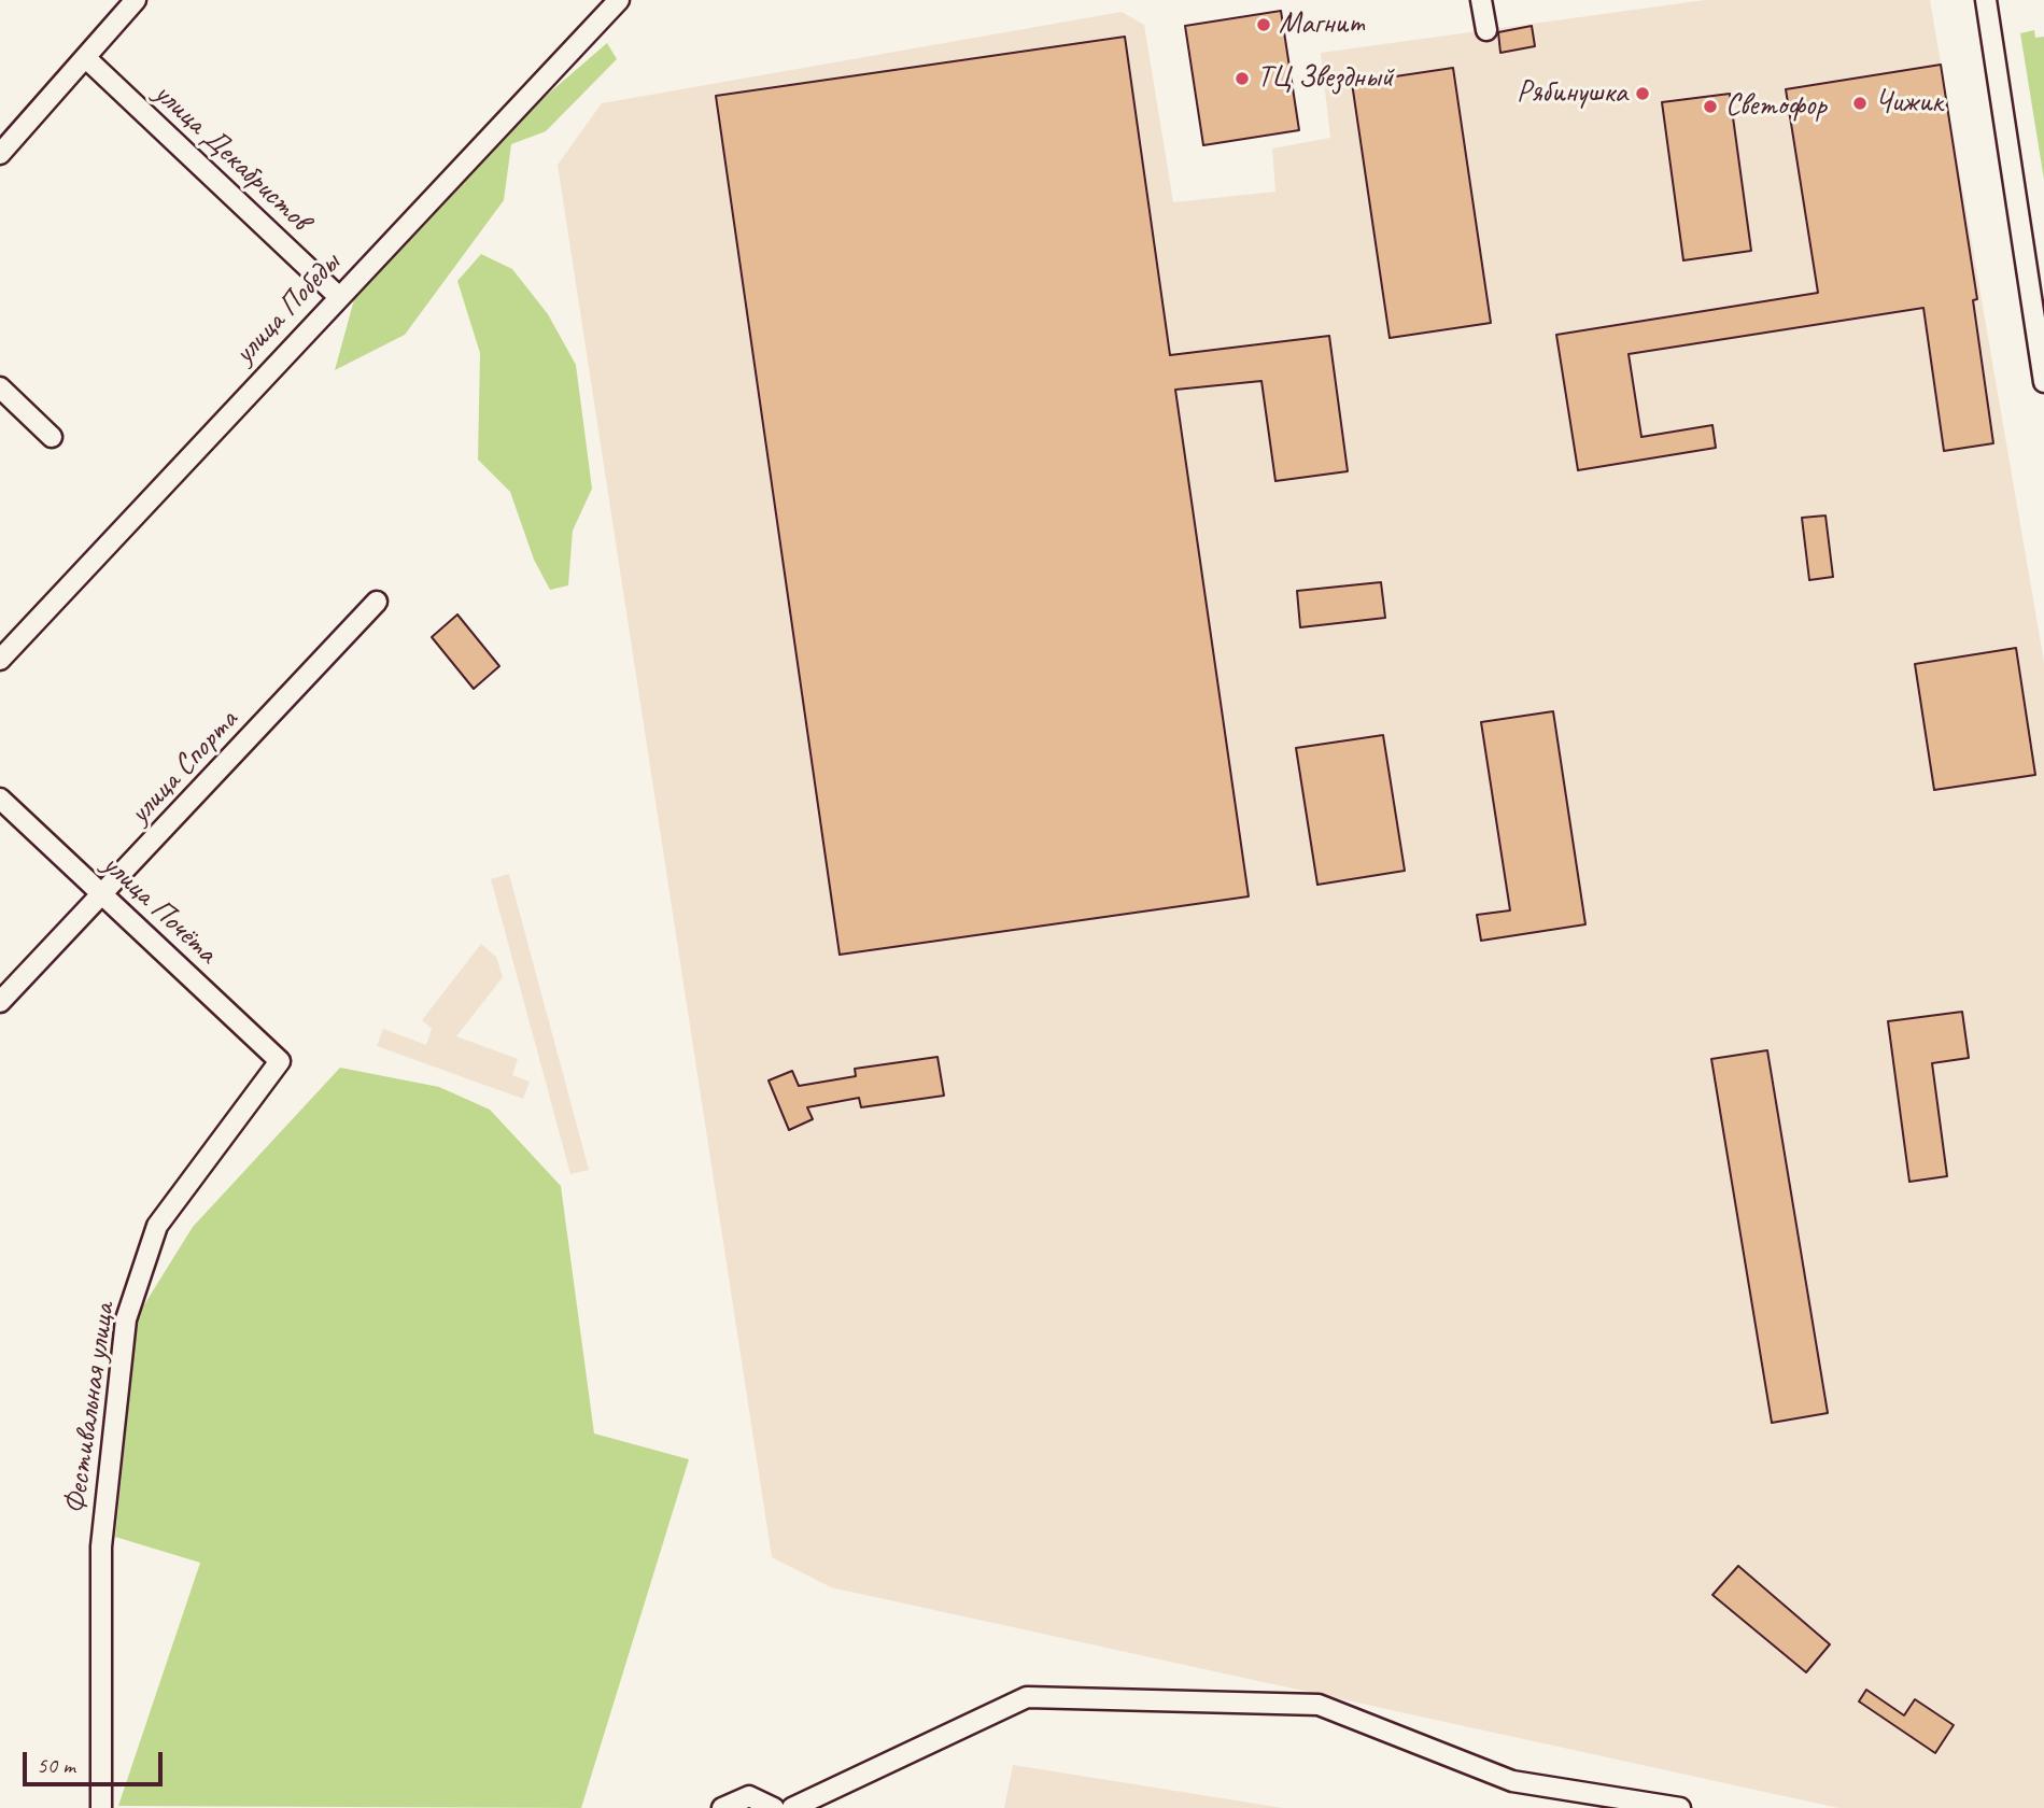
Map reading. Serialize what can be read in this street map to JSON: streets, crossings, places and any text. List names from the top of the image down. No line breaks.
{"streets":{"street":["улица Декабристов","улица Победы","улица Спорта","улица Почёта","Фестивальная улица"]},"crossings":[["улица Декабристов","улица Победы"],["улица Спорта","улица Почёта"],["улица Почёта","Фестивальная улица"]],"places":["Магнит","ТЦ Звездный","Рябинушка","Чижик","Светофор"],"scale_bar":"50 m"}
